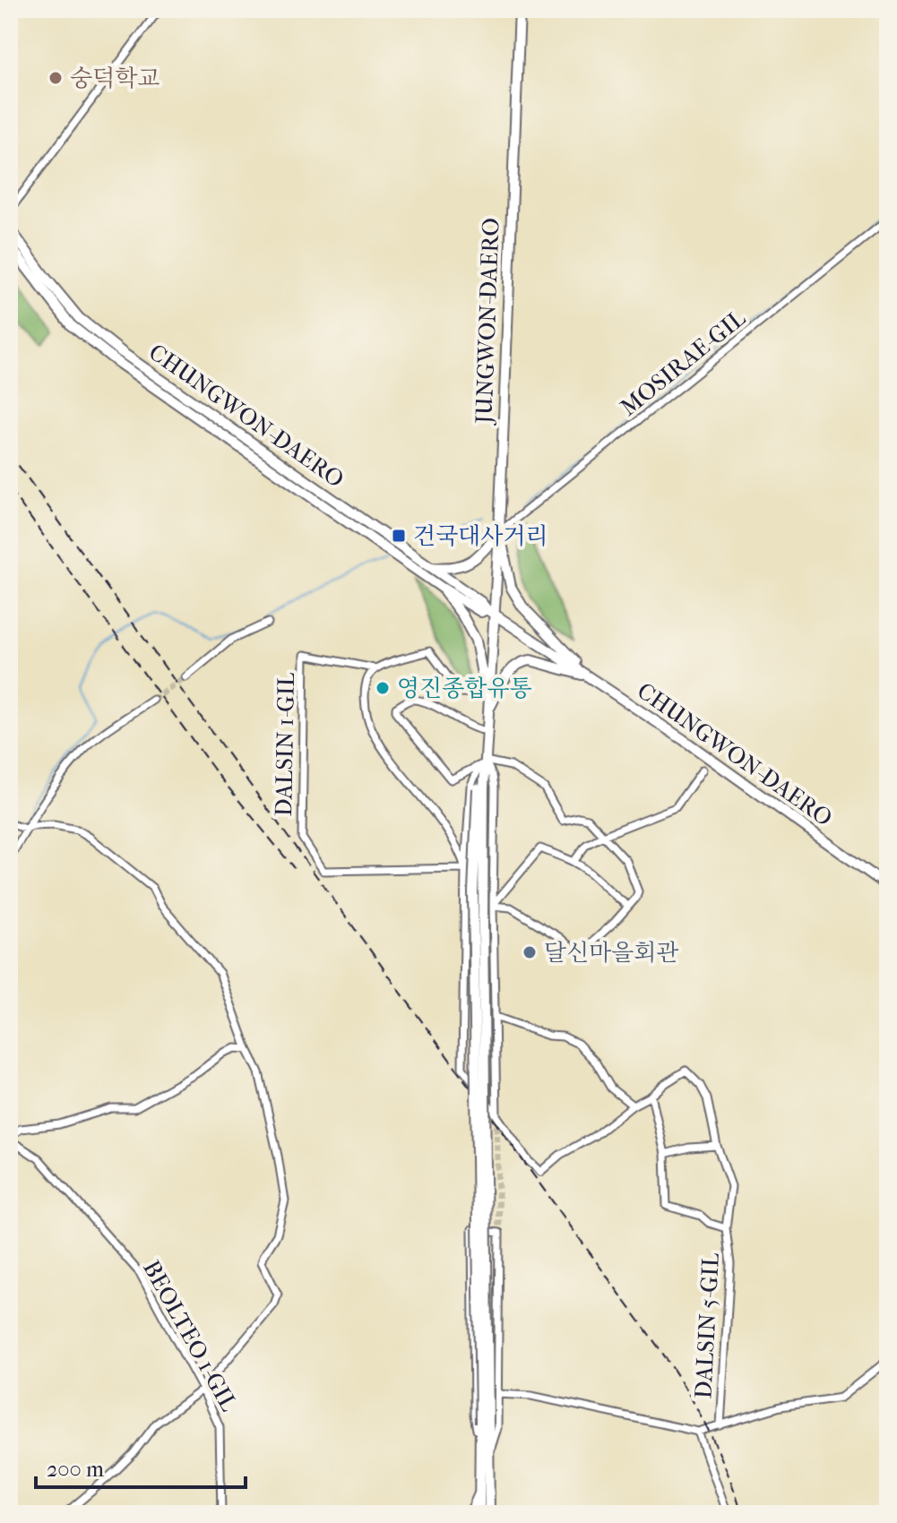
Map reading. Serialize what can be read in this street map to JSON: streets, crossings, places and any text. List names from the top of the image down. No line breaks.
{"streets":{"street":["JUNGWON-DAERO","MOSIRAE-GIL","CHUNGWON-DAERO","DALSIN 1-GIL","DALSIN 5-GIL","BEOLTEO 1-GIL"]},"crossings":[["JUNGWON-DAERO","MOSIRAE-GIL"],["JUNGWON-DAERO","CHUNGWON-DAERO"],["JUNGWON-DAERO","DALSIN 1-GIL"]],"places":{"other":["숭덕학교","영진종합유통","달신마을회관"],"transit":["건국대사거리"]},"scale_bar":"200 m"}
